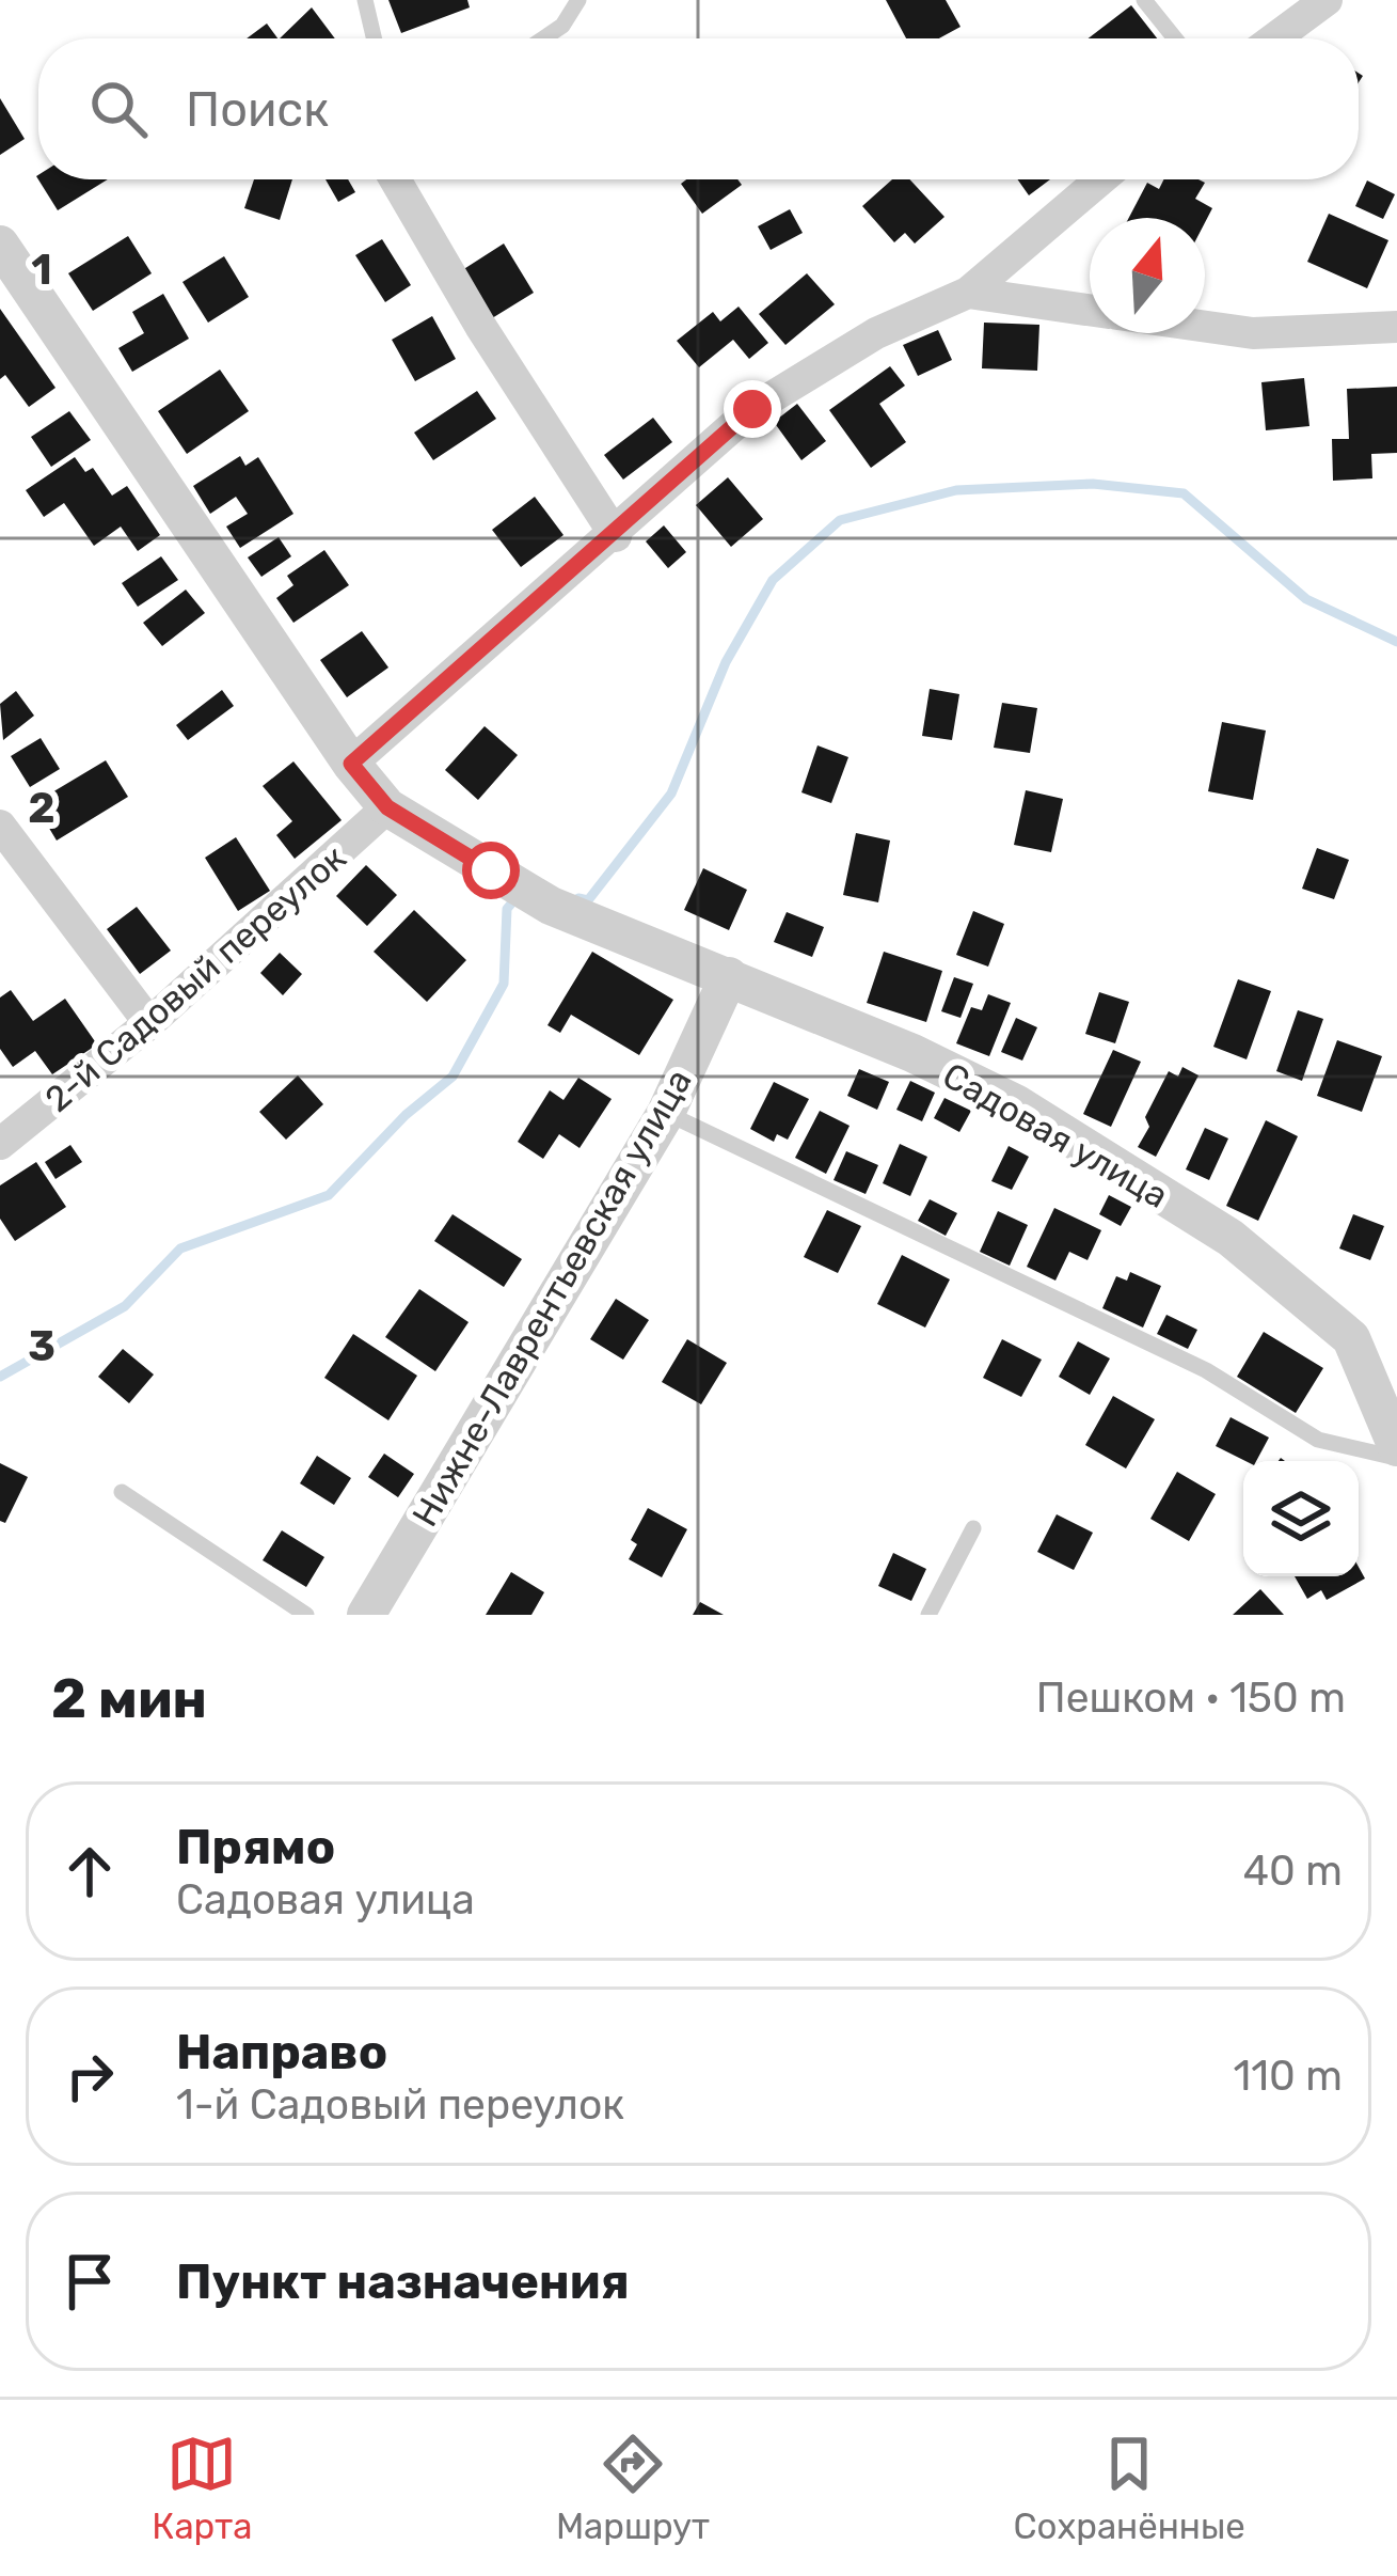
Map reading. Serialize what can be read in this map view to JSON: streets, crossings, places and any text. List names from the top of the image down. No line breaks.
{"streets":{"street":["2-й Садовый переулок","Садовая улица","Нижне-Лаврентьевская улица"]},"crossings":[["2-й Садовый переулок","Садовая улица"],["Садовая улица","Нижне-Лаврентьевская улица"]],"north":"top","page":{"search":"Поиск","heading":["2 мин","Пешком · 150 m"],"list":[["Прямо","Садовая улица","40 m"],["Направо","1-й Садовый переулок","110 m"],"Пункт назначения"],"nav":["Карта","Маршрут","Сохранённые"]},"grid":{"rows":["1","2","3"]}}
